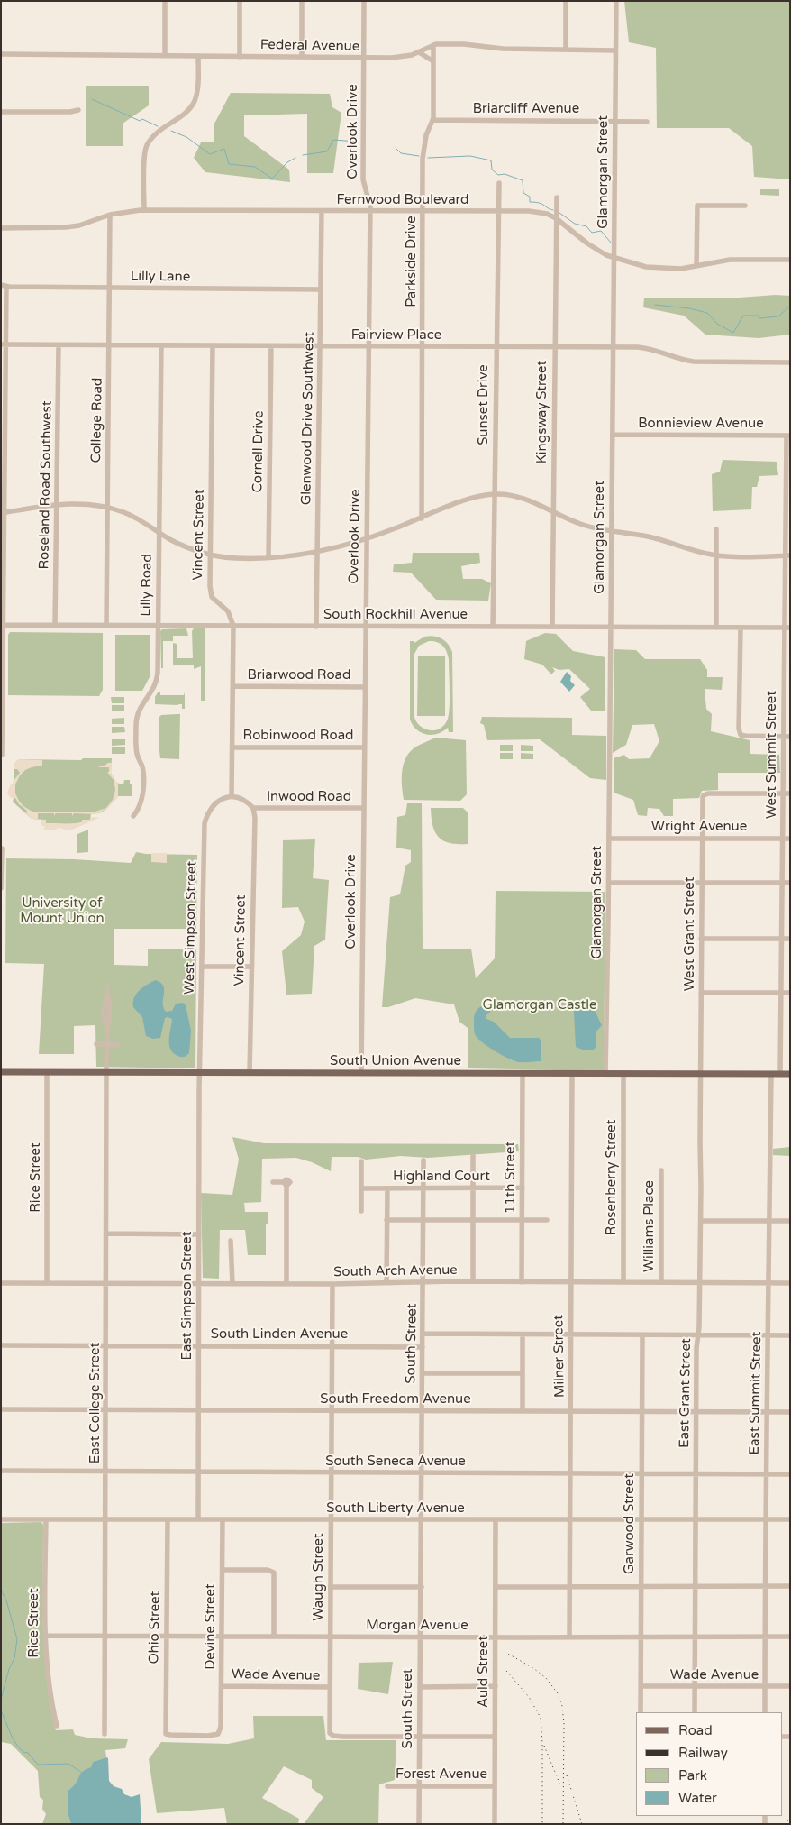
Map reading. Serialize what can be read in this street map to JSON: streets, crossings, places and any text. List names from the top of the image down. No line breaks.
{"streets":{"main road":["South Union Avenue"],"street":["Federal Avenue","Briarcliff Avenue","Overlook Drive","Glamorgan Street","Fernwood Boulevard","Parkside Drive","Lilly Lane","Fairview Place","Sunset Drive","Kingsway Street","Glenwood Drive Southwest","College Road","Bonnieview Avenue","Cornell Drive","Roseland Road Southwest","Vincent Street","Lilly Road","South Rockhill Avenue","Briarwood Road","Robinwood Road","West Summit Street","Inwood Road","Wright Avenue","West Simpson Street","West Grant Street","Highland Court","Rice Street","11th Street","Rosenberry Street","Williams Place","South Arch Avenue","East Simpson Street","South Linden Avenue","South Street","Milner Street","East Grant Street","East Summit Street","South Freedom Avenue","East College Street","South Seneca Avenue","South Liberty Avenue","Garwood Street","Waugh Street","Morgan Avenue","Devine Street","Ohio Street","Auld Street","Wade Avenue","Forest Avenue"]},"crossings":[["Federal Avenue","Overlook Drive"],["Federal Avenue","Glamorgan Street"],["Federal Avenue","Parkside Drive"],["Briarcliff Avenue","Glamorgan Street"],["Briarcliff Avenue","Parkside Drive"],["Overlook Drive","Fernwood Boulevard"],["Overlook Drive","Fairview Place"],["Overlook Drive","South Rockhill Avenue"],["Overlook Drive","Briarwood Road"],["Overlook Drive","Robinwood Road"],["Overlook Drive","Inwood Road"],["Overlook Drive","South Union Avenue"],["Glamorgan Street","Fernwood Boulevard"],["Glamorgan Street","Fairview Place"],["Glamorgan Street","Bonnieview Avenue"],["Glamorgan Street","South Rockhill Avenue"],["Glamorgan Street","Wright Avenue"],["Glamorgan Street","South Union Avenue"],["Fernwood Boulevard","Parkside Drive"],["Fernwood Boulevard","Sunset Drive"],["Fernwood Boulevard","Kingsway Street"],["Fernwood Boulevard","Glenwood Drive Southwest"],["Fernwood Boulevard","College Road"],["Parkside Drive","Fairview Place"],["Lilly Lane","Glenwood Drive Southwest"],["Lilly Lane","College Road"],["Fairview Place","Sunset Drive"],["Fairview Place","Kingsway Street"],["Fairview Place","Glenwood Drive Southwest"],["Fairview Place","College Road"],["Fairview Place","Cornell Drive"],["Fairview Place","Roseland Road Southwest"],["Fairview Place","Vincent Street"],["Fairview Place","Lilly Road"],["Sunset Drive","South Rockhill Avenue"],["Kingsway Street","South Rockhill Avenue"],["Glenwood Drive Southwest","South Rockhill Avenue"],["College Road","South Rockhill Avenue"],["Bonnieview Avenue","West Summit Street"],["Roseland Road Southwest","South Rockhill Avenue"],["Vincent Street","South Rockhill Avenue"],["Vincent Street","Inwood Road"],["Vincent Street","South Union Avenue"],["Lilly Road","South Rockhill Avenue"],["South Rockhill Avenue","West Summit Street"],["West Summit Street","Wright Avenue"],["West Summit Street","West Grant Street"],["West Summit Street","South Union Avenue"],["Inwood Road","West Simpson Street"],["Wright Avenue","West Grant Street"],["West Simpson Street","South Union Avenue"],["West Simpson Street","East Simpson Street"],["West Grant Street","South Union Avenue"],["West Grant Street","East Grant Street"],["South Union Avenue","Rice Street"],["South Union Avenue","11th Street"],["South Union Avenue","Rosenberry Street"],["South Union Avenue","East Simpson Street"],["South Union Avenue","Milner Street"],["South Union Avenue","East Grant Street"],["South Union Avenue","East Summit Street"],["South Union Avenue","East College Street"],["Highland Court","11th Street"],["Highland Court","South Street"],["Rice Street","South Arch Avenue"],["Rice Street","South Liberty Avenue"],["Rice Street","Morgan Avenue"],["11th Street","South Arch Avenue"],["Rosenberry Street","South Arch Avenue"],["Williams Place","South Arch Avenue"],["South Arch Avenue","East Simpson Street"],["South Arch Avenue","South Street"],["South Arch Avenue","Milner Street"],["South Arch Avenue","East Grant Street"],["South Arch Avenue","East Summit Street"],["South Arch Avenue","East College Street"],["South Arch Avenue","Waugh Street"],["East Simpson Street","South Linden Avenue"],["East Simpson Street","South Freedom Avenue"],["East Simpson Street","South Seneca Avenue"],["East Simpson Street","South Liberty Avenue"],["South Linden Avenue","South Street"],["South Linden Avenue","East College Street"],["South Linden Avenue","Waugh Street"],["South Street","South Freedom Avenue"],["South Street","South Seneca Avenue"],["South Street","South Liberty Avenue"],["South Street","Waugh Street"],["South Street","Morgan Avenue"],["South Street","Forest Avenue"],["Milner Street","South Freedom Avenue"],["Milner Street","South Seneca Avenue"],["Milner Street","South Liberty Avenue"],["Milner Street","Morgan Avenue"],["East Grant Street","South Freedom Avenue"],["East Grant Street","South Seneca Avenue"],["East Grant Street","South Liberty Avenue"],["East Grant Street","Morgan Avenue"],["East Grant Street","Wade Avenue"],["East Summit Street","South Freedom Avenue"],["East Summit Street","South Seneca Avenue"],["East Summit Street","South Liberty Avenue"],["East Summit Street","Morgan Avenue"],["East Summit Street","Wade Avenue"],["South Freedom Avenue","East College Street"],["South Freedom Avenue","Garwood Street"],["South Freedom Avenue","Waugh Street"],["East College Street","South Seneca Avenue"],["East College Street","South Liberty Avenue"],["East College Street","Morgan Avenue"],["South Seneca Avenue","Garwood Street"],["South Seneca Avenue","Waugh Street"],["South Liberty Avenue","Garwood Street"],["South Liberty Avenue","Waugh Street"],["South Liberty Avenue","Devine Street"],["South Liberty Avenue","Ohio Street"],["South Liberty Avenue","Auld Street"],["Garwood Street","Morgan Avenue"],["Garwood Street","Wade Avenue"],["Waugh Street","Morgan Avenue"],["Waugh Street","Wade Avenue"],["Morgan Avenue","Devine Street"],["Morgan Avenue","Ohio Street"],["Morgan Avenue","Auld Street"],["Devine Street","Ohio Street"],["Devine Street","Wade Avenue"],["Auld Street","Forest Avenue"]],"parks":["University of Mount Union","Glamorgan Castle"],"legend":["Road","Railway","Park","Water"]}
